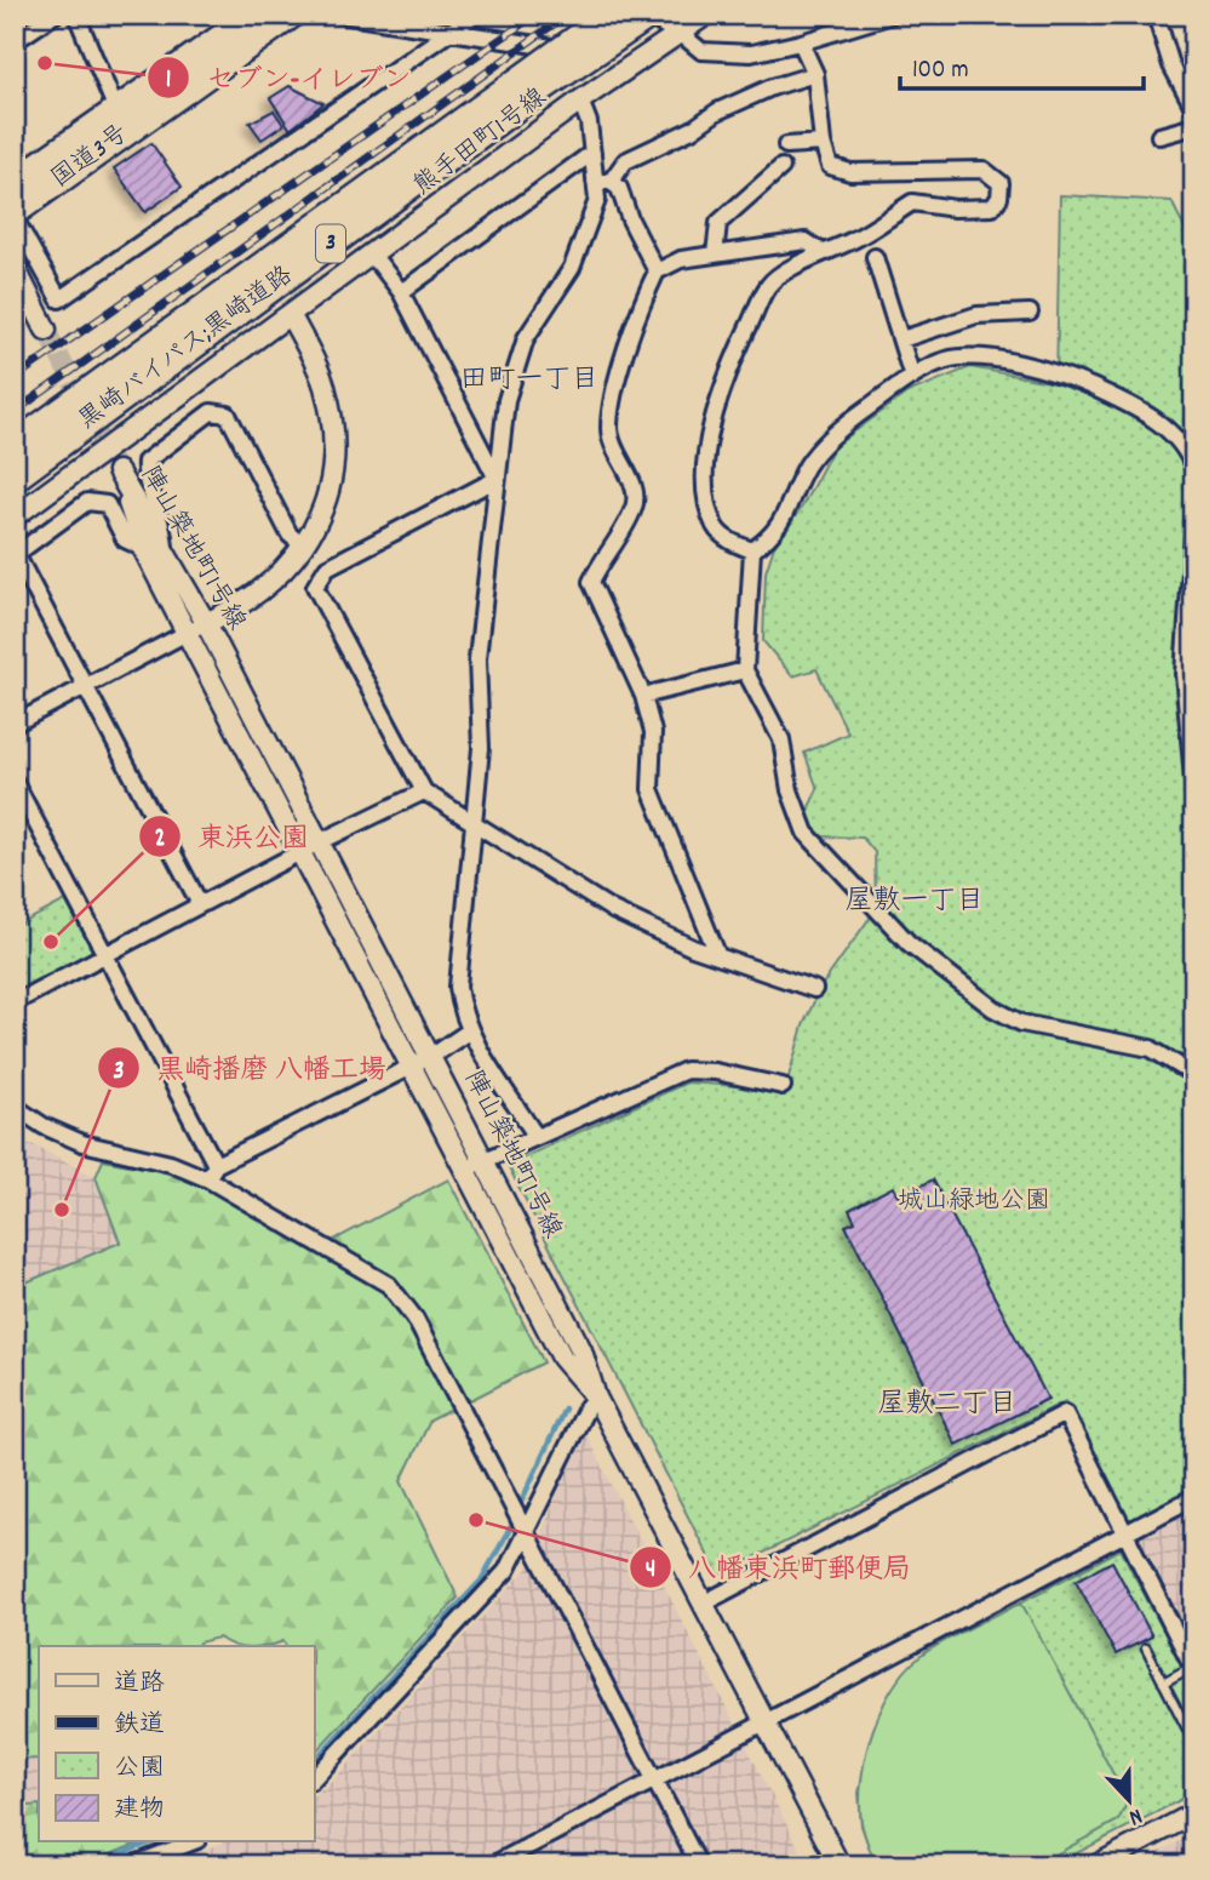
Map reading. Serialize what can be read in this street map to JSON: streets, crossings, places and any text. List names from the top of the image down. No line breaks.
{"streets":{"highway":["国道3号","3","黒崎バイパス;黒崎道路"],"street":["熊手田町1号線","陣山築地町1号線"]},"districts":["田町一丁目","屋敷一丁目","屋敷二丁目"],"parks":["城山緑地公園"],"places":["セブン-イレブン","東浜公園","黒崎播磨 八幡工場","八幡東浜町郵便局"],"legend":["道路","鉄道","公園","建物"],"scale_bar":"100 m","north":"bottom"}
